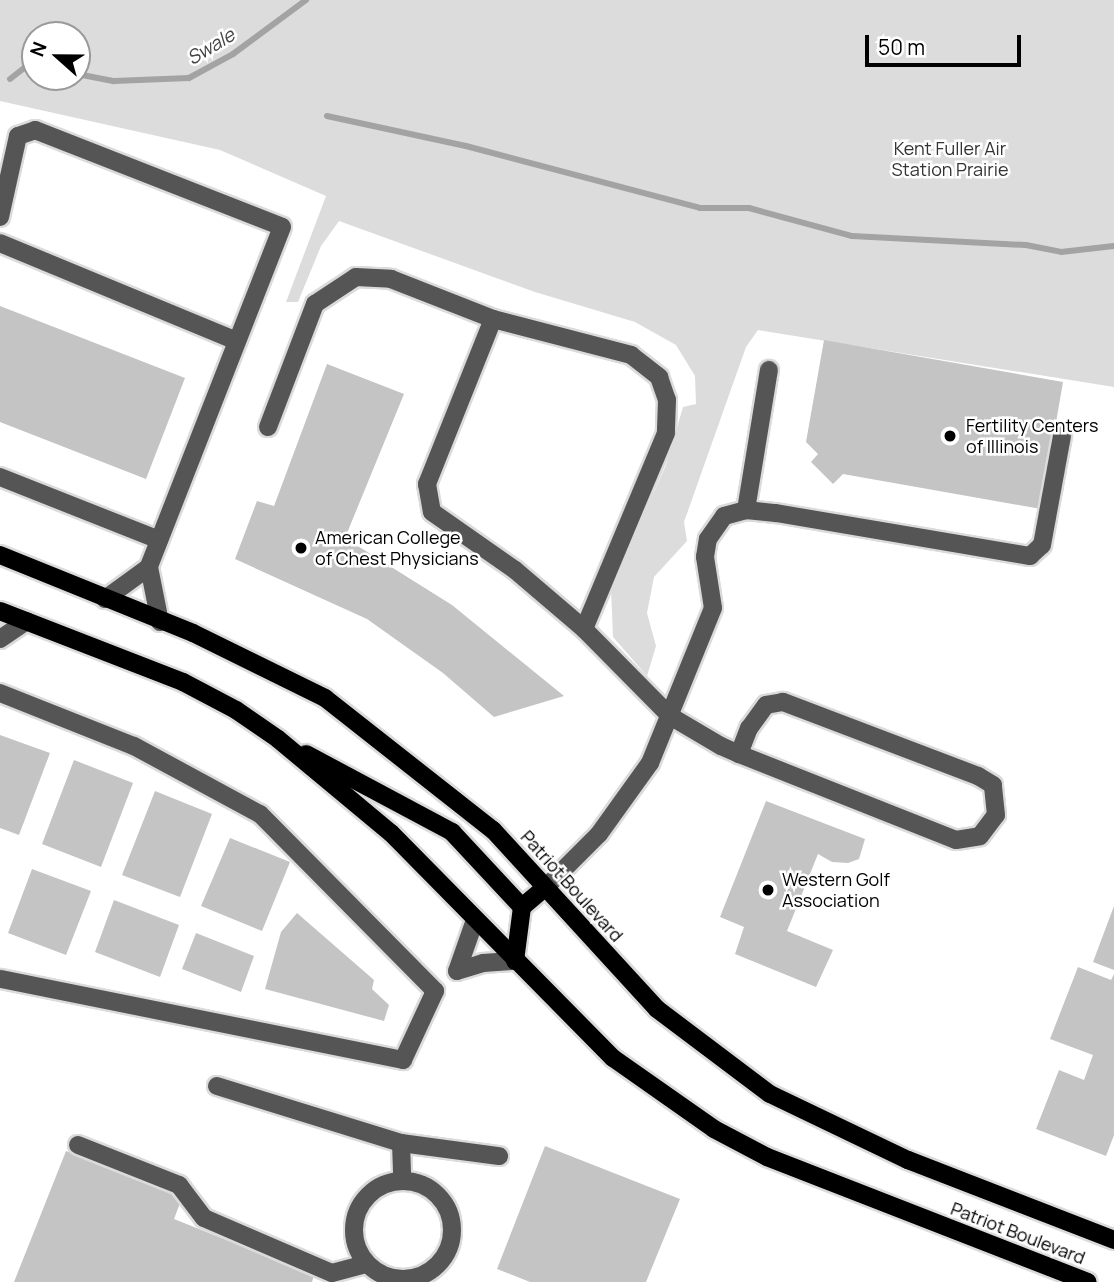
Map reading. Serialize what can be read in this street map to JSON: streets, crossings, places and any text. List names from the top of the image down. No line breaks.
{"streets":{"main road":["Patriot Boulevard"]},"water":["Swale"],"parks":["Kent Fuller Air Station Prairie"],"places":["Fertility Centers of Illinois","American College of Chest Physicians","Western Golf Association"],"scale_bar":"50 m","north":"left"}
